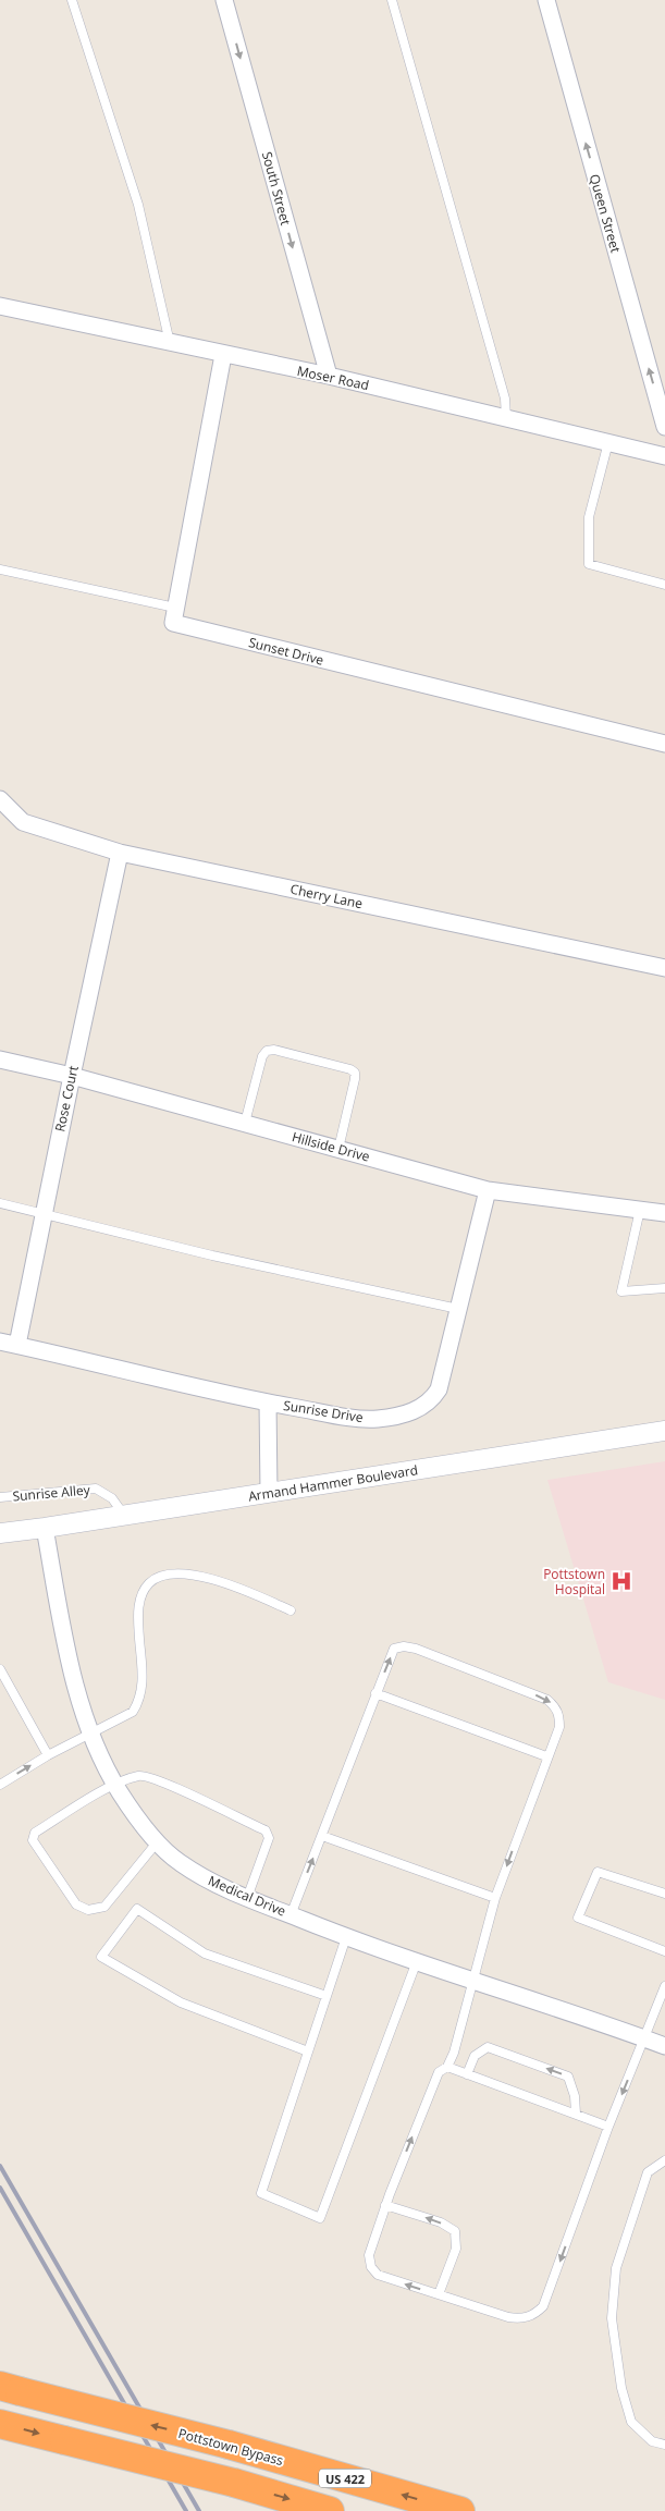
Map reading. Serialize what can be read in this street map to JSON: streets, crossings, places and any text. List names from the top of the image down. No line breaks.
{"streets":{"highway":["Pottstown Bypass","US 422"],"street":["South Street","Queen Street","Moser Road","Sunset Drive","Cherry Lane","Rose Court","Hillside Drive","Sunrise Drive","Armand Hammer Boulevard","Medical Drive"],"lane":["Sunrise Alley"]},"crossings":[["South Street","Moser Road"],["Cherry Lane","Rose Court"],["Rose Court","Hillside Drive"],["Rose Court","Sunrise Drive"],["Hillside Drive","Sunrise Drive"],["Armand Hammer Boulevard","Sunrise Alley"],["Armand Hammer Boulevard","Medical Drive"]],"one_way":["South Street","Queen Street"],"places":{"hospital":["Pottstown Hospital"]}}
